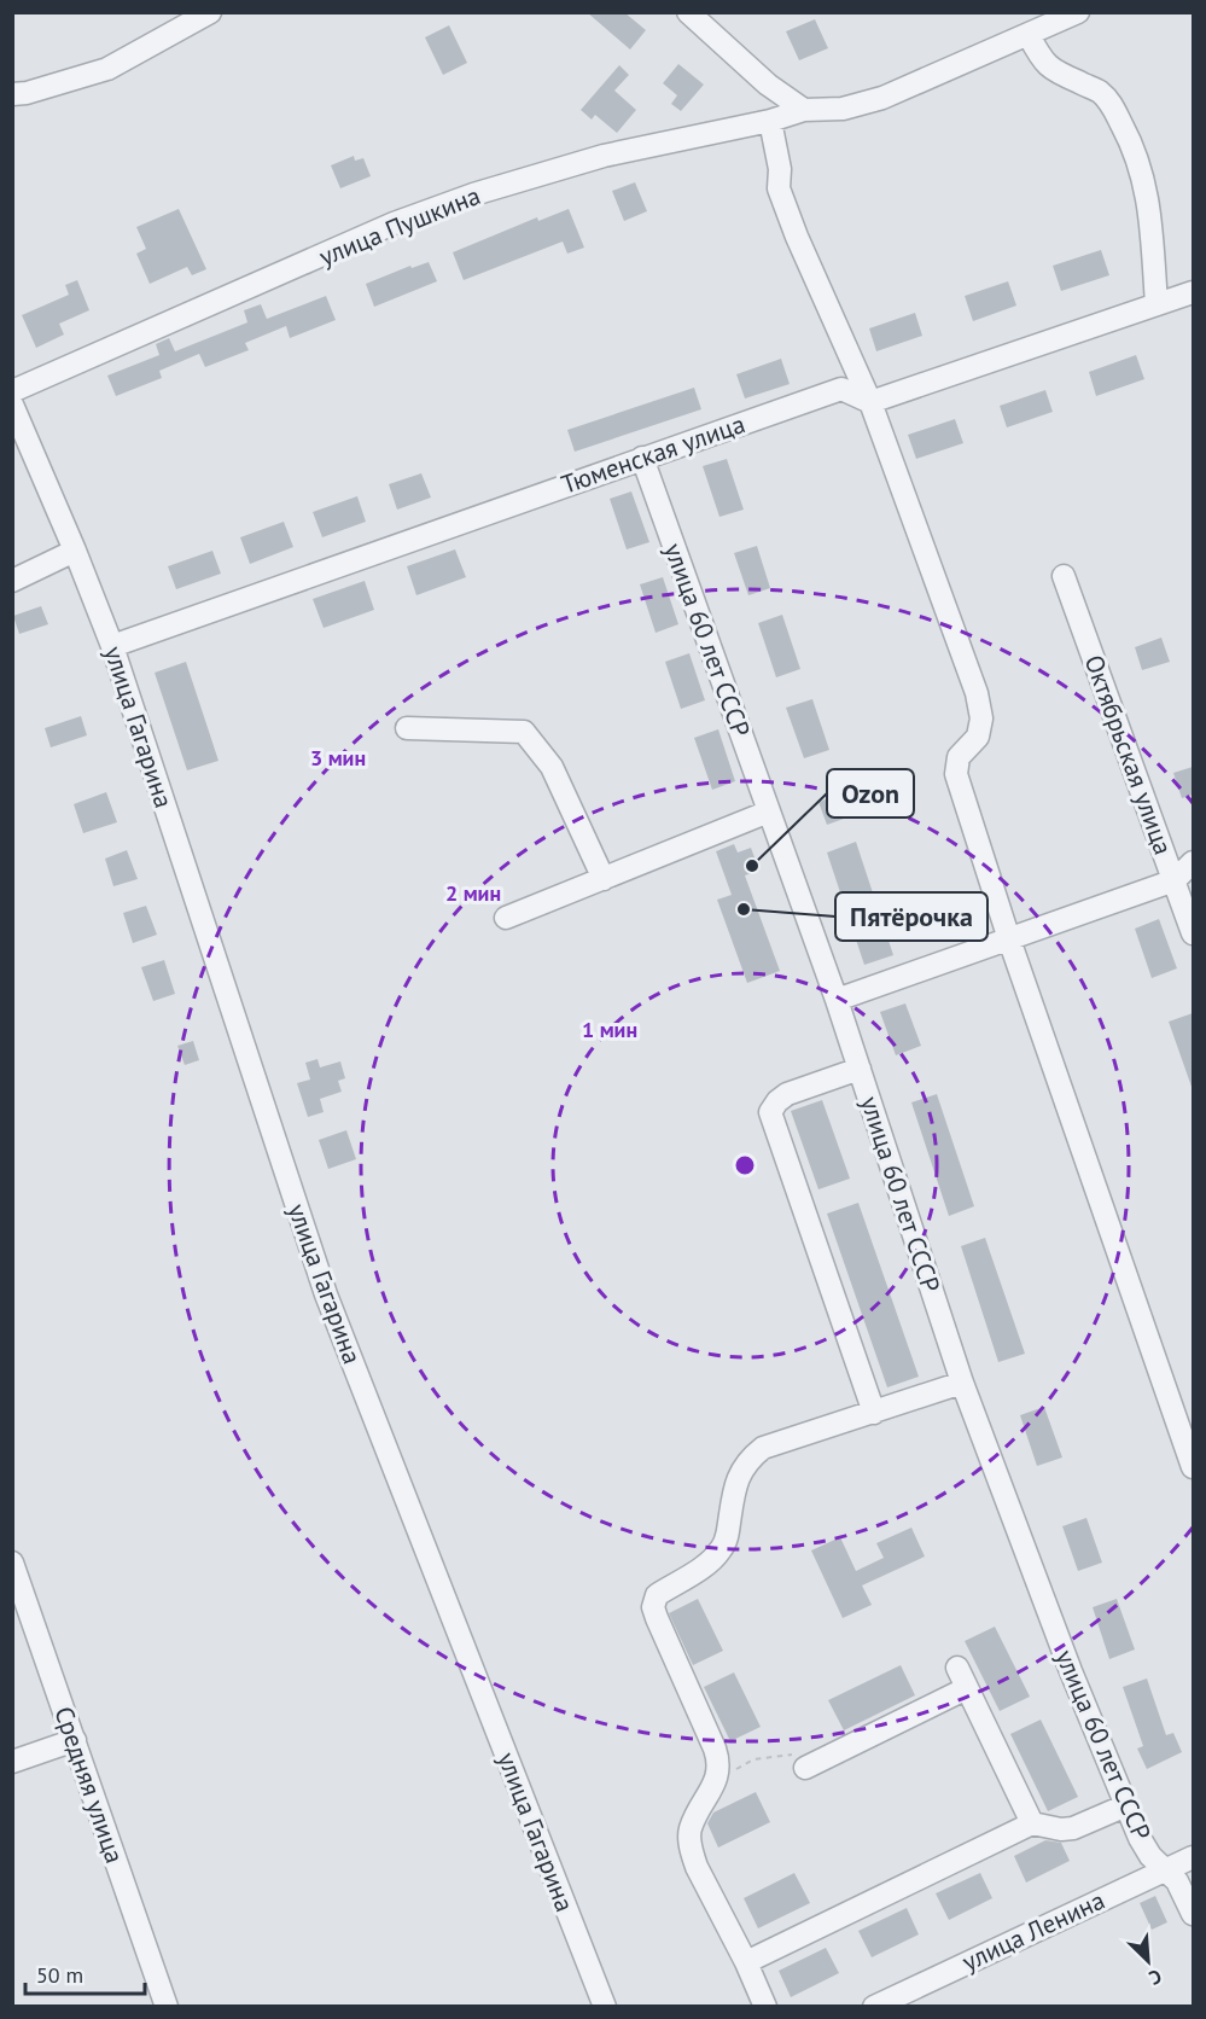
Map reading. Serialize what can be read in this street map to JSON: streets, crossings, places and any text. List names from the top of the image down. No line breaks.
{"streets":{"street":["улица Пушкина","Тюменская улица","улица 60 лет СССР","улица Гагарина","Октябрьская улица","Средняя улица","улица Ленина"]},"crossings":[["Тюменская улица","улица 60 лет СССР"],["Тюменская улица","улица Гагарина"],["улица 60 лет СССР","улица Ленина"]],"places":["Ozon","Пятёрочка"],"scale_bar":"50 m","north":"bottom right","rings":["3 мин","2 мин","1 мин"]}
